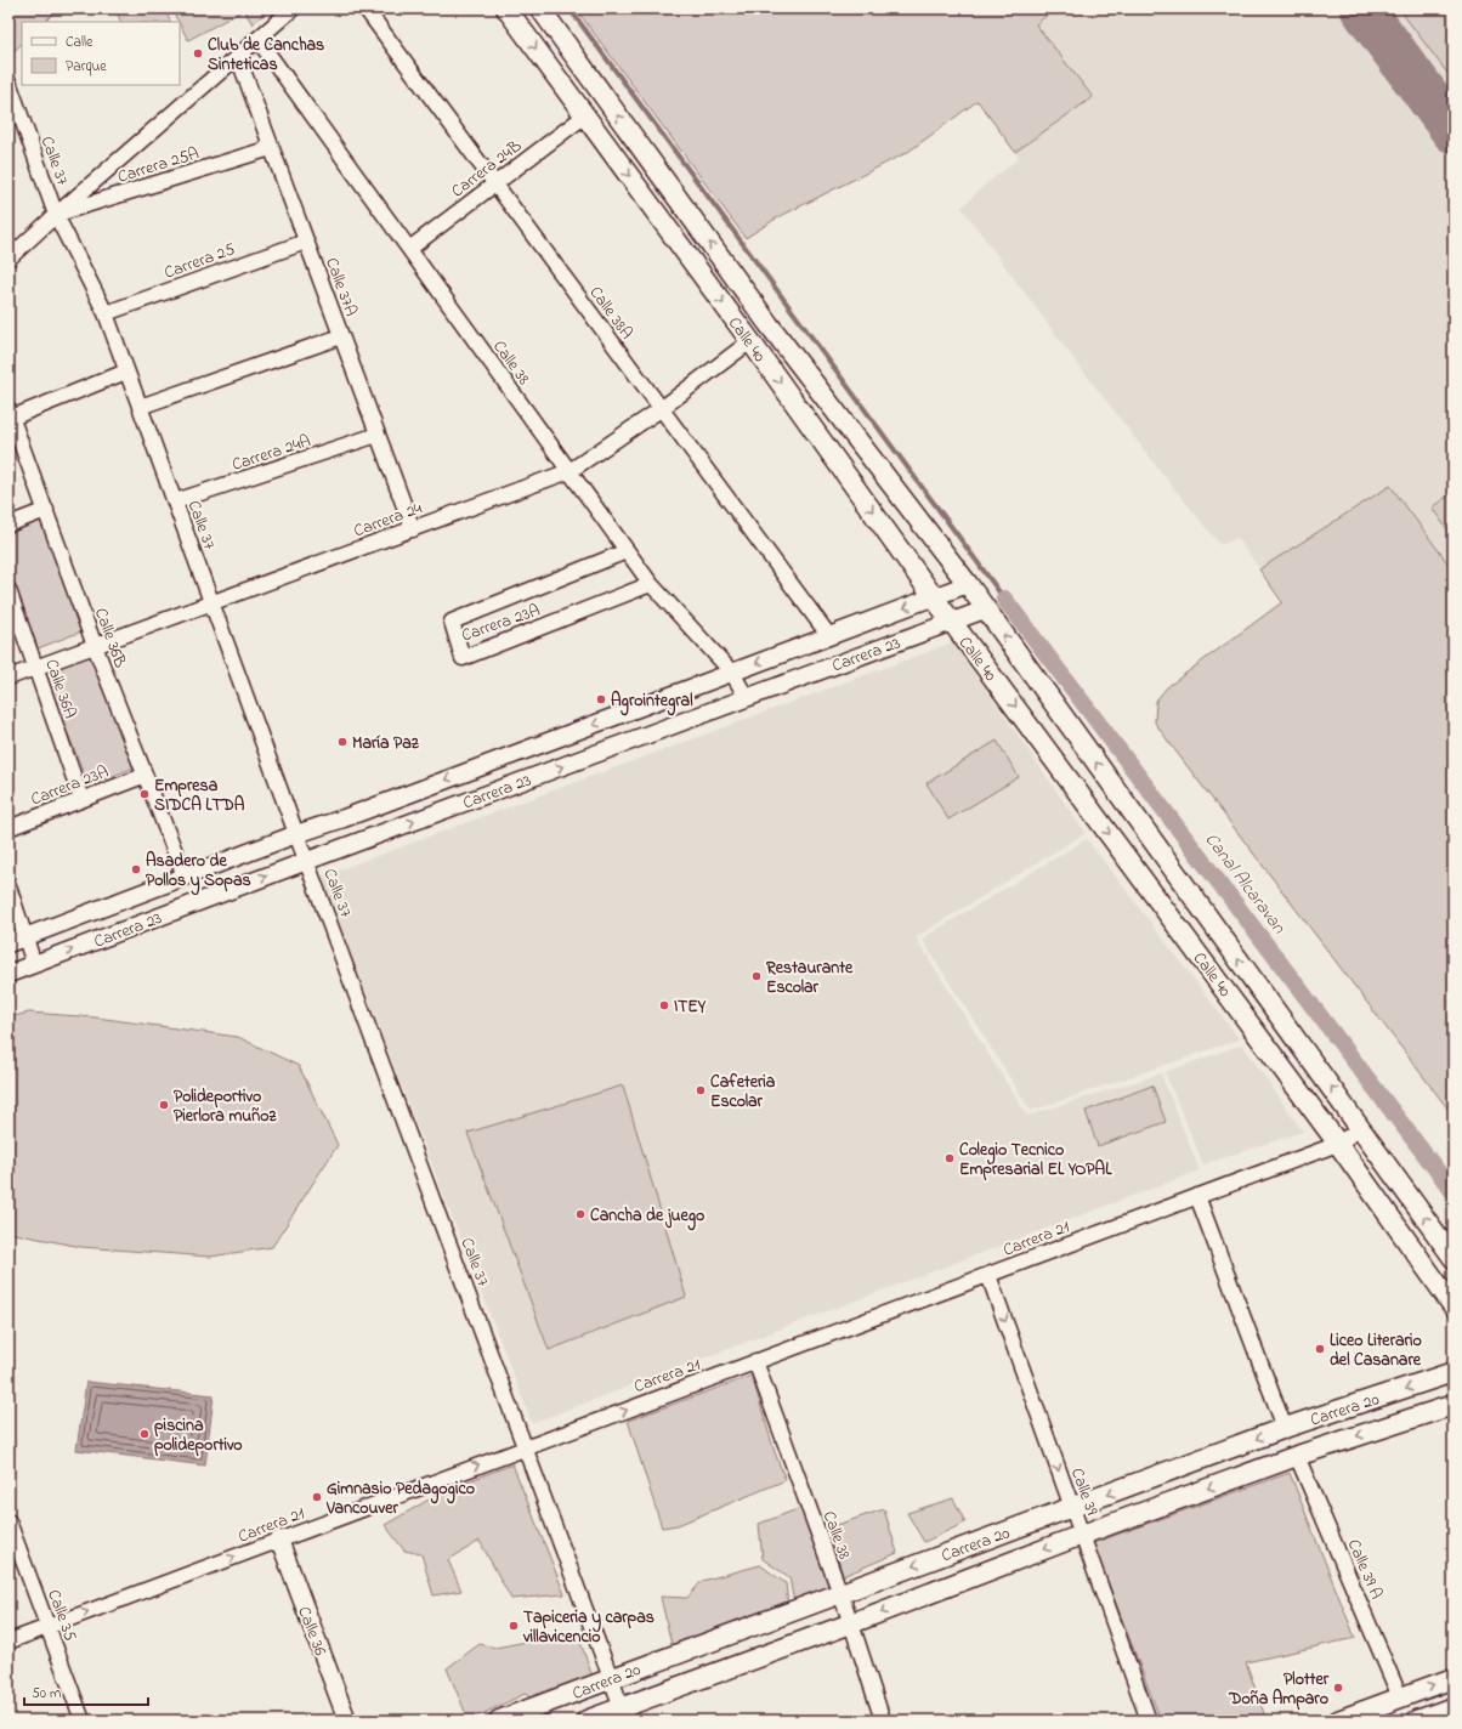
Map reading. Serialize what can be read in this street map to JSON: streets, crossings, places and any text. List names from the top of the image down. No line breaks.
{"streets":{"main road":["Calle 40","Carrera 20"],"street":["Calle 37","Carrera 25A","Carrera 24B","Carrera 25","Calle 37A","Calle 38A","Calle 38","Carrera 24A","Carrera 24","Carrera 23A","Calle 36B","Carrera 23","Calle 36A","Carrera 21","Calle 39","Calle 39 A","Calle 35","Calle 36"]},"crossings":[["Calle 37","Carrera 25A"],["Calle 37","Carrera 25"],["Calle 37","Carrera 24A"],["Calle 37","Carrera 24"],["Calle 37","Carrera 23"],["Calle 37","Carrera 21"],["Calle 37","Carrera 20"],["Carrera 25A","Calle 37A"],["Carrera 24B","Calle 38A"],["Carrera 24B","Calle 40"],["Carrera 24B","Calle 38"],["Carrera 25","Calle 37A"],["Calle 37A","Carrera 24A"],["Calle 37A","Carrera 24"],["Calle 38A","Carrera 24"],["Calle 38A","Carrera 23"],["Calle 40","Carrera 24"],["Calle 40","Carrera 23"],["Calle 40","Carrera 21"],["Calle 38","Carrera 24"],["Calle 38","Carrera 23A"],["Calle 38","Carrera 23"],["Calle 38","Carrera 21"],["Calle 38","Carrera 20"],["Carrera 24","Calle 36B"],["Carrera 24","Calle 36A"],["Carrera 23A","Calle 36B"],["Carrera 23A","Calle 36A"],["Calle 36B","Carrera 23"],["Carrera 21","Calle 39"],["Carrera 21","Calle 35"],["Carrera 21","Calle 36"],["Carrera 20","Calle 39"],["Carrera 20","Calle 39 A"]],"one_way":["Carrera 21","Carrera 20","Calle 39"],"water":["Canal Alcaravan"],"places":["Club de Canchas Sinteticas","Agrointegral","María Paz","Empresa SIDCA LTDA","Asadero de Pollos y Sopas","Restaurante Escolar","ITEY","Cafeteria Escolar","Polideportivo Pierlora muñoz","Colegio Tecnico Empresarial EL YOPAL","Cancha de juego","Liceo Literario del Casanare","piscina polideportivo","Gimnasio Pedagogico Vancouver","Tapiceria y carpas villavicencio","Plotter Doña Amparo"],"legend":["Calle","Parque"],"scale_bar":"50 m"}
